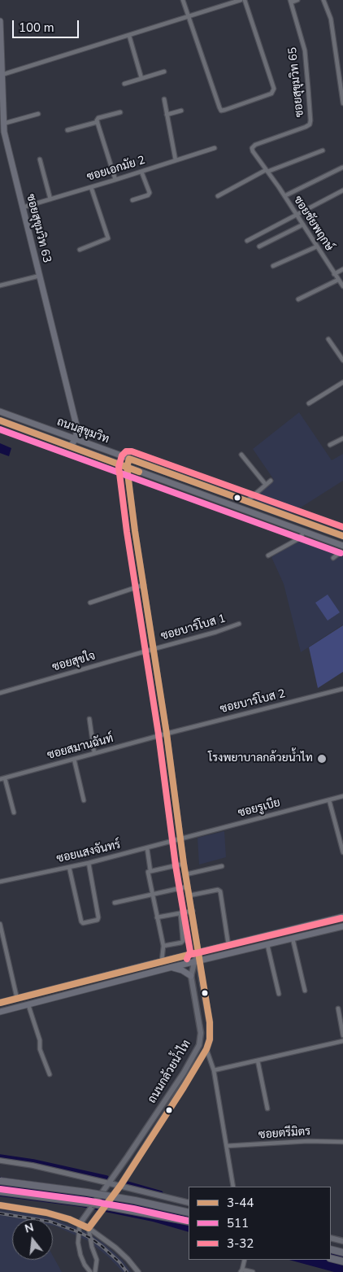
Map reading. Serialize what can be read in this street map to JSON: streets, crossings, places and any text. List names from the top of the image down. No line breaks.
{"streets":{"main road":["ซอยสุขุมวิท 63","ถนนสุขุมวิท","ถนนกล้วยน้ำไท"],"street":["ซอยสุขุมวิท 65","ซอยเอกมัย 2","ซอยชัยพฤกษ์","ซอยบาร์โบส 1","ซอยสุขใจ","ซอยบาร์โบส 2","ซอยสมานฉันท์","ซอยรูเบีย","ซอยแสงจันทร์","ซอยตรีมิตร"]},"crossings":[["ซอยสุขุมวิท 65","ซอยชัยพฤกษ์"],["ซอยเอกมัย 2","ซอยสุขุมวิท 63"],["ซอยสุขุมวิท 63","ถนนสุขุมวิท"],["ซอยบาร์โบส 1","ซอยสุขใจ"],["ซอยบาร์โบส 2","ซอยสมานฉันท์"],["ซอยรูเบีย","ซอยแสงจันทร์"]],"places":["โรงพยาบาลกล้วยน้ำไท"],"lines":["transit line 3-44","transit line 511","transit line 3-32"],"legend":["3-44","511","3-32"],"scale_bar":"100 m","north":"top"}
